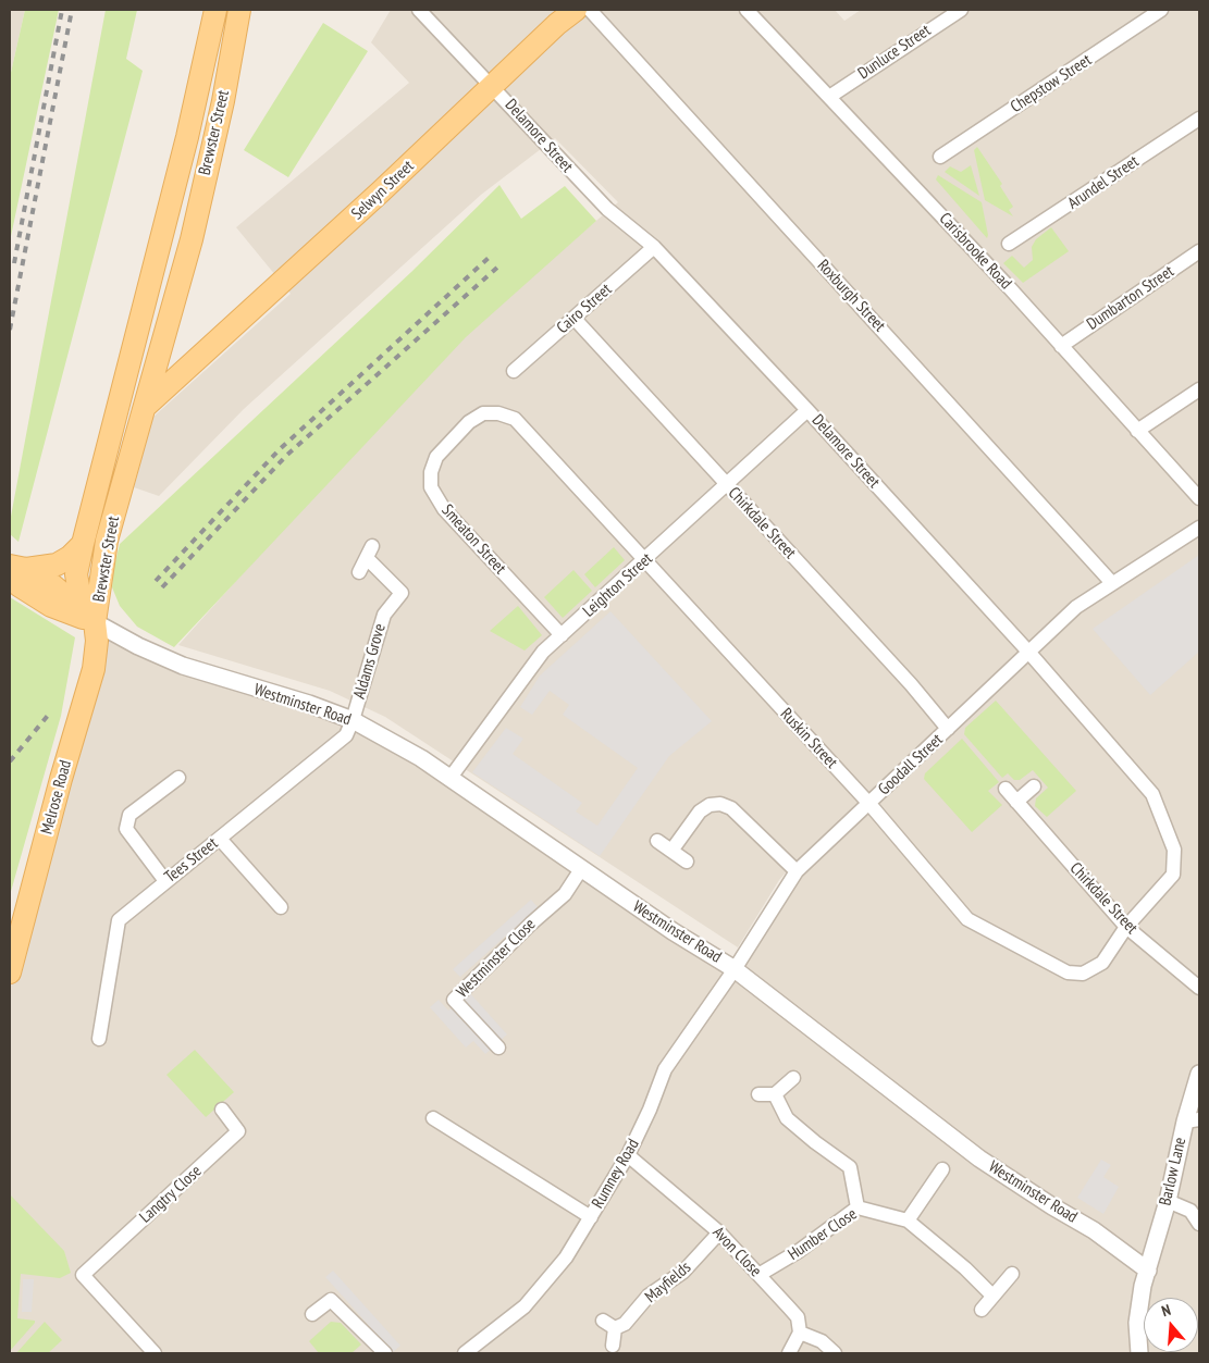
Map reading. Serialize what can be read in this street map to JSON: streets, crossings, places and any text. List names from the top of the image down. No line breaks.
{"streets":{"main road":["Brewster Street","Selwyn Street","Westminster Road","Melrose Road"],"street":["Dunluce Street","Chepstow Street","Delamore Street","Arundel Street","Carisbrooke Road","Roxburgh Street","Dumbarton Street","Cairo Street","Chirkdale Street","Smeaton Street","Leighton Street","Aldams Grove","Ruskin Street","Goodall Street","Tees Street","Westminster Close","Barlow Lane","Rumney Road","Langtry Close","Humber Close","Avon Close","Mayfields"]},"crossings":[["Dunluce Street","Carisbrooke Road"],["Brewster Street","Selwyn Street"],["Brewster Street","Westminster Road"],["Brewster Street","Melrose Road"],["Delamore Street","Selwyn Street"],["Delamore Street","Cairo Street"],["Delamore Street","Chirkdale Street"],["Delamore Street","Leighton Street"],["Delamore Street","Ruskin Street"],["Delamore Street","Goodall Street"],["Carisbrooke Road","Dumbarton Street"],["Roxburgh Street","Goodall Street"],["Cairo Street","Chirkdale Street"],["Chirkdale Street","Leighton Street"],["Chirkdale Street","Ruskin Street"],["Chirkdale Street","Goodall Street"],["Smeaton Street","Leighton Street"],["Smeaton Street","Ruskin Street"],["Leighton Street","Westminster Road"],["Leighton Street","Ruskin Street"],["Aldams Grove","Westminster Road"],["Aldams Grove","Tees Street"],["Westminster Road","Goodall Street"],["Westminster Road","Melrose Road"],["Westminster Road","Tees Street"],["Westminster Road","Westminster Close"],["Westminster Road","Barlow Lane"],["Westminster Road","Rumney Road"],["Ruskin Street","Goodall Street"],["Goodall Street","Rumney Road"],["Rumney Road","Avon Close"],["Humber Close","Avon Close"],["Avon Close","Mayfields"]],"north":"top"}
